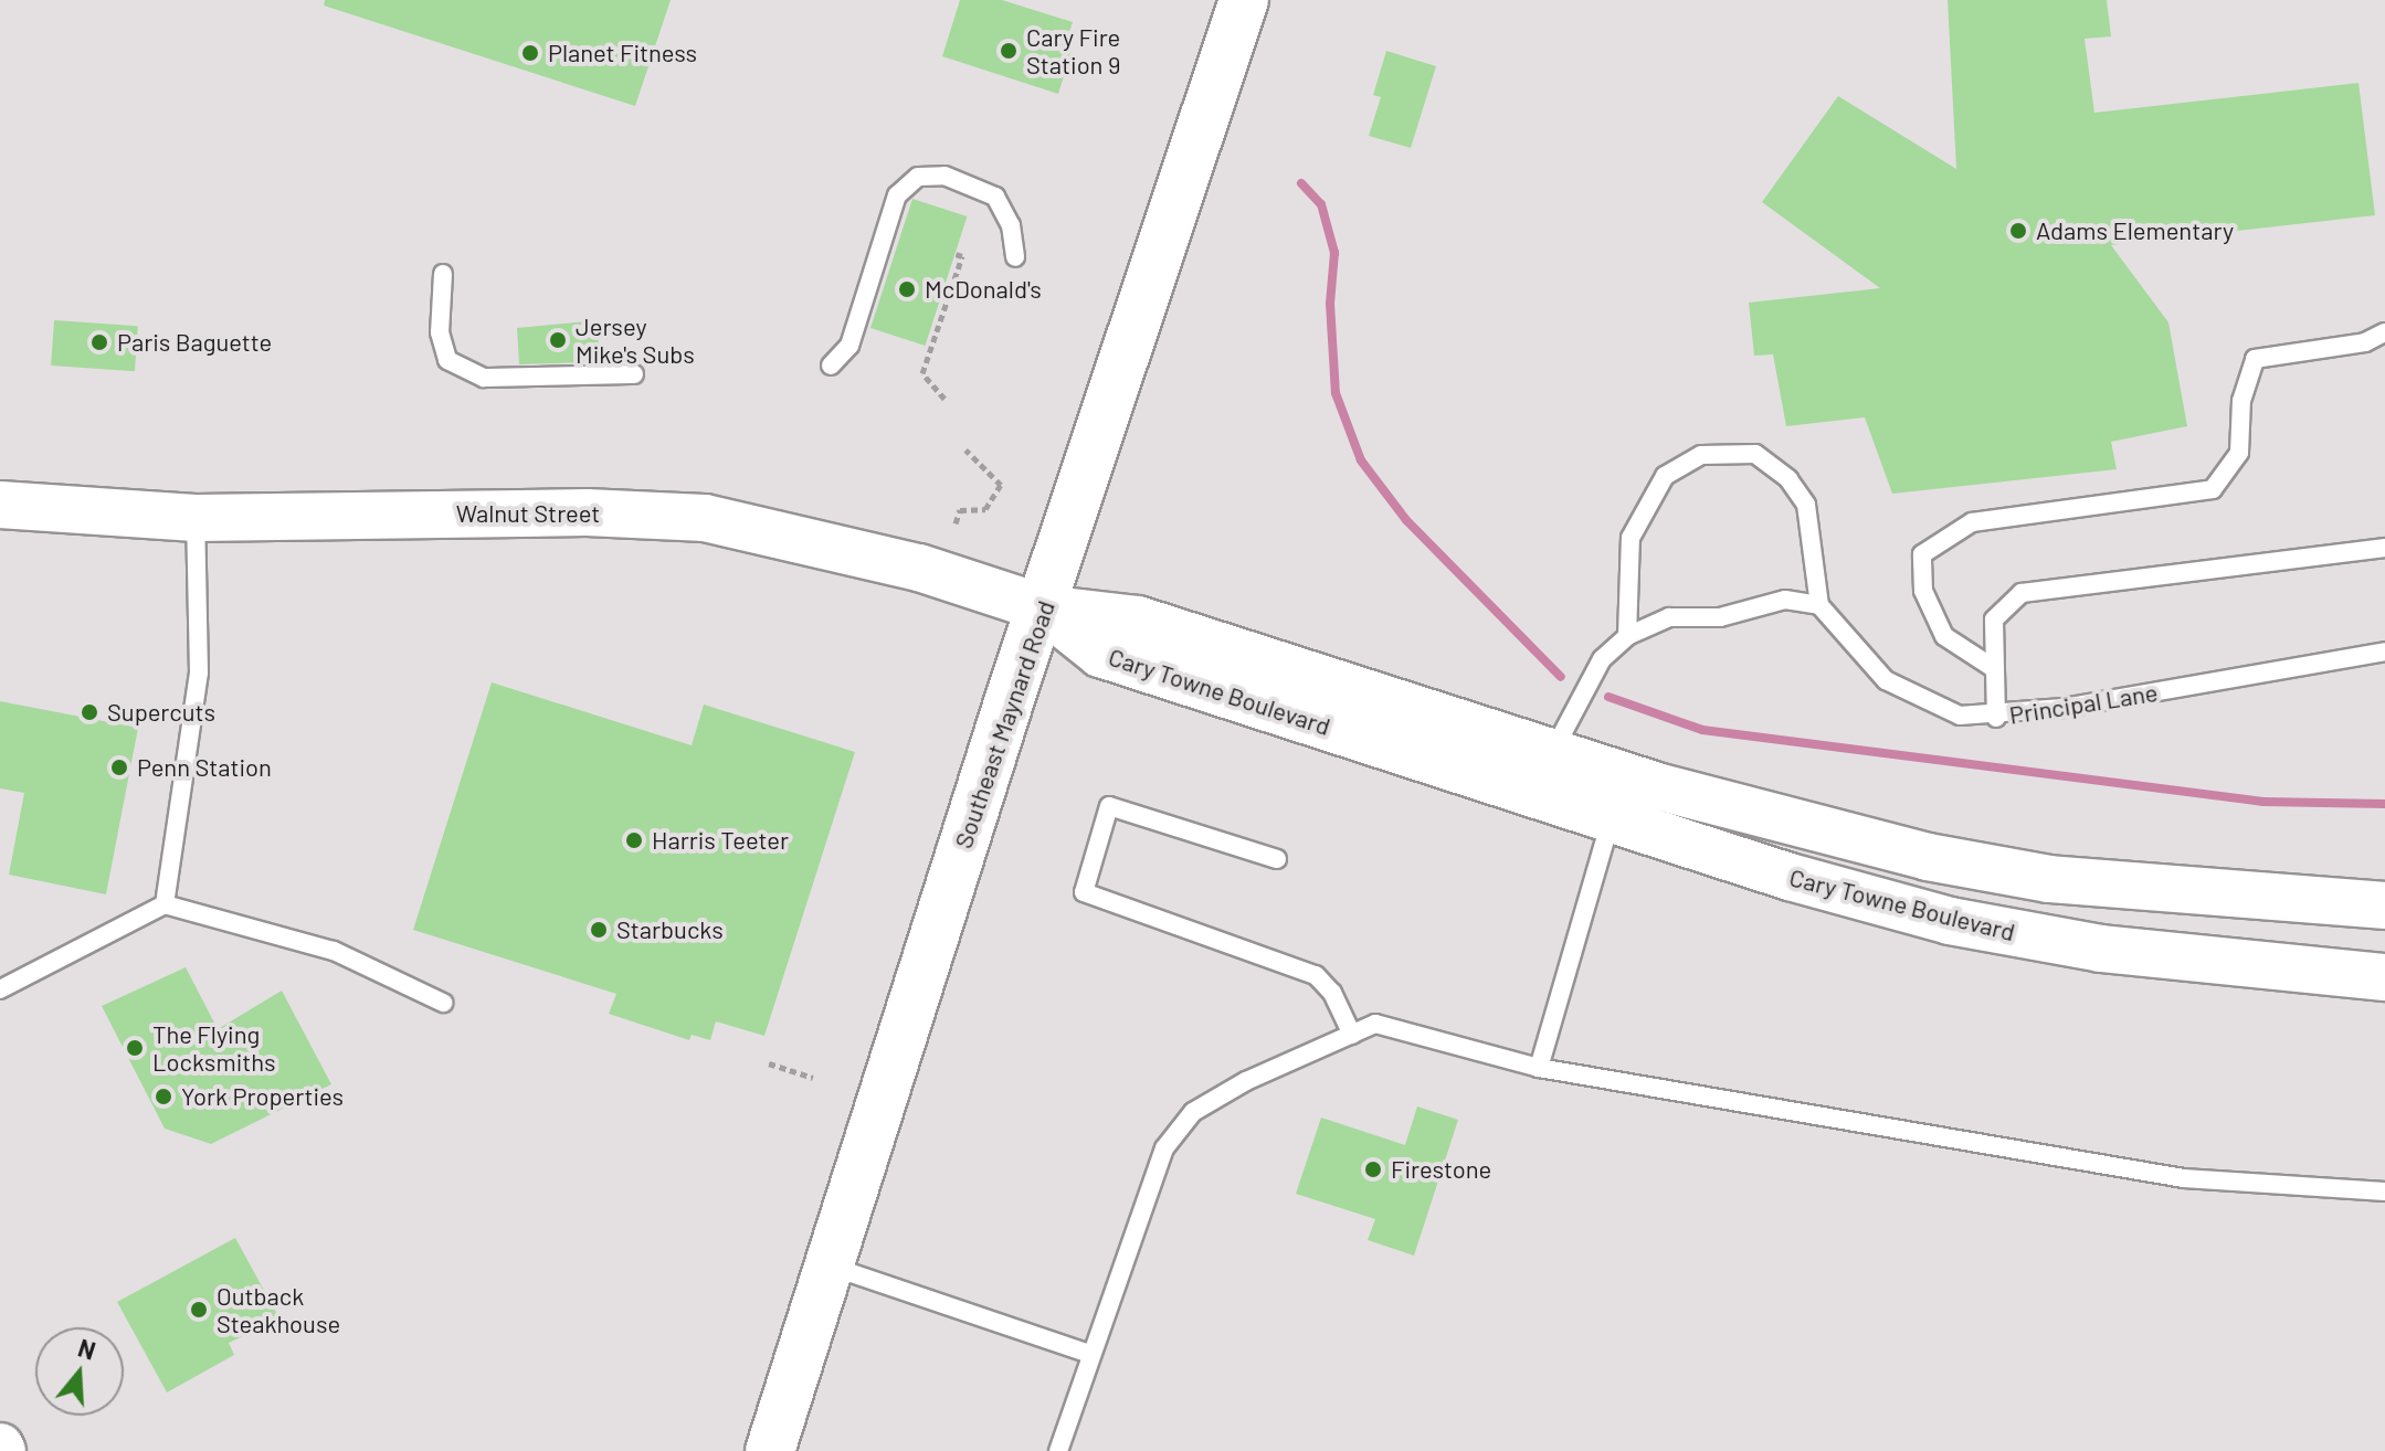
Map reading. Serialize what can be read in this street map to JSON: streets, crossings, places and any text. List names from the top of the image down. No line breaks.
{"streets":{"main road":["Walnut Street","Cary Towne Boulevard","Southeast Maynard Road"],"lane":["Principal Lane"]},"crossings":[["Walnut Street","Cary Towne Boulevard"],["Walnut Street","Southeast Maynard Road"],["Cary Towne Boulevard","Southeast Maynard Road"]],"places":["Cary Fire Station 9","Planet Fitness","Adams Elementary","McDonald's","Jersey Mike's Subs","Paris Baguette","Supercuts","Penn Station","Harris Teeter","Starbucks","The Flying Locksmiths","York Properties","Firestone","Outback Steakhouse"],"north":"top"}
